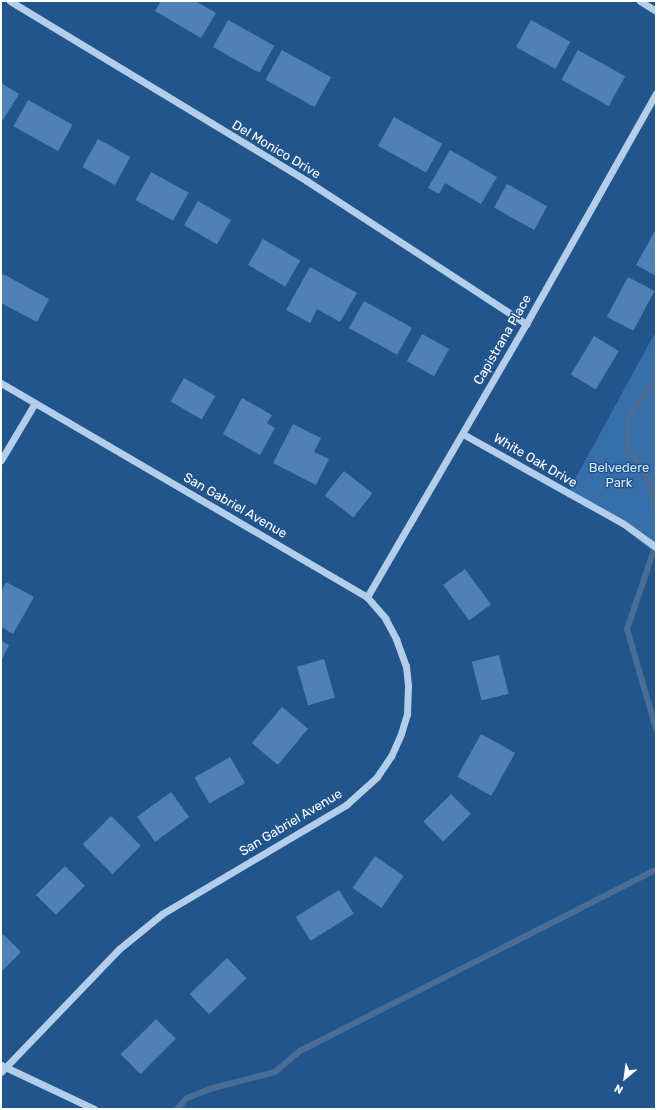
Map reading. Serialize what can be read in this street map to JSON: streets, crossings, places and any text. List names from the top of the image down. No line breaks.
{"streets":{"street":["Del Monico Drive","Capistrana Place","White Oak Drive","San Gabriel Avenue"]},"crossings":[["Del Monico Drive","Capistrana Place"],["Capistrana Place","White Oak Drive"],["Capistrana Place","San Gabriel Avenue"]],"parks":["Belvedere Park"],"north":"bottom left"}
